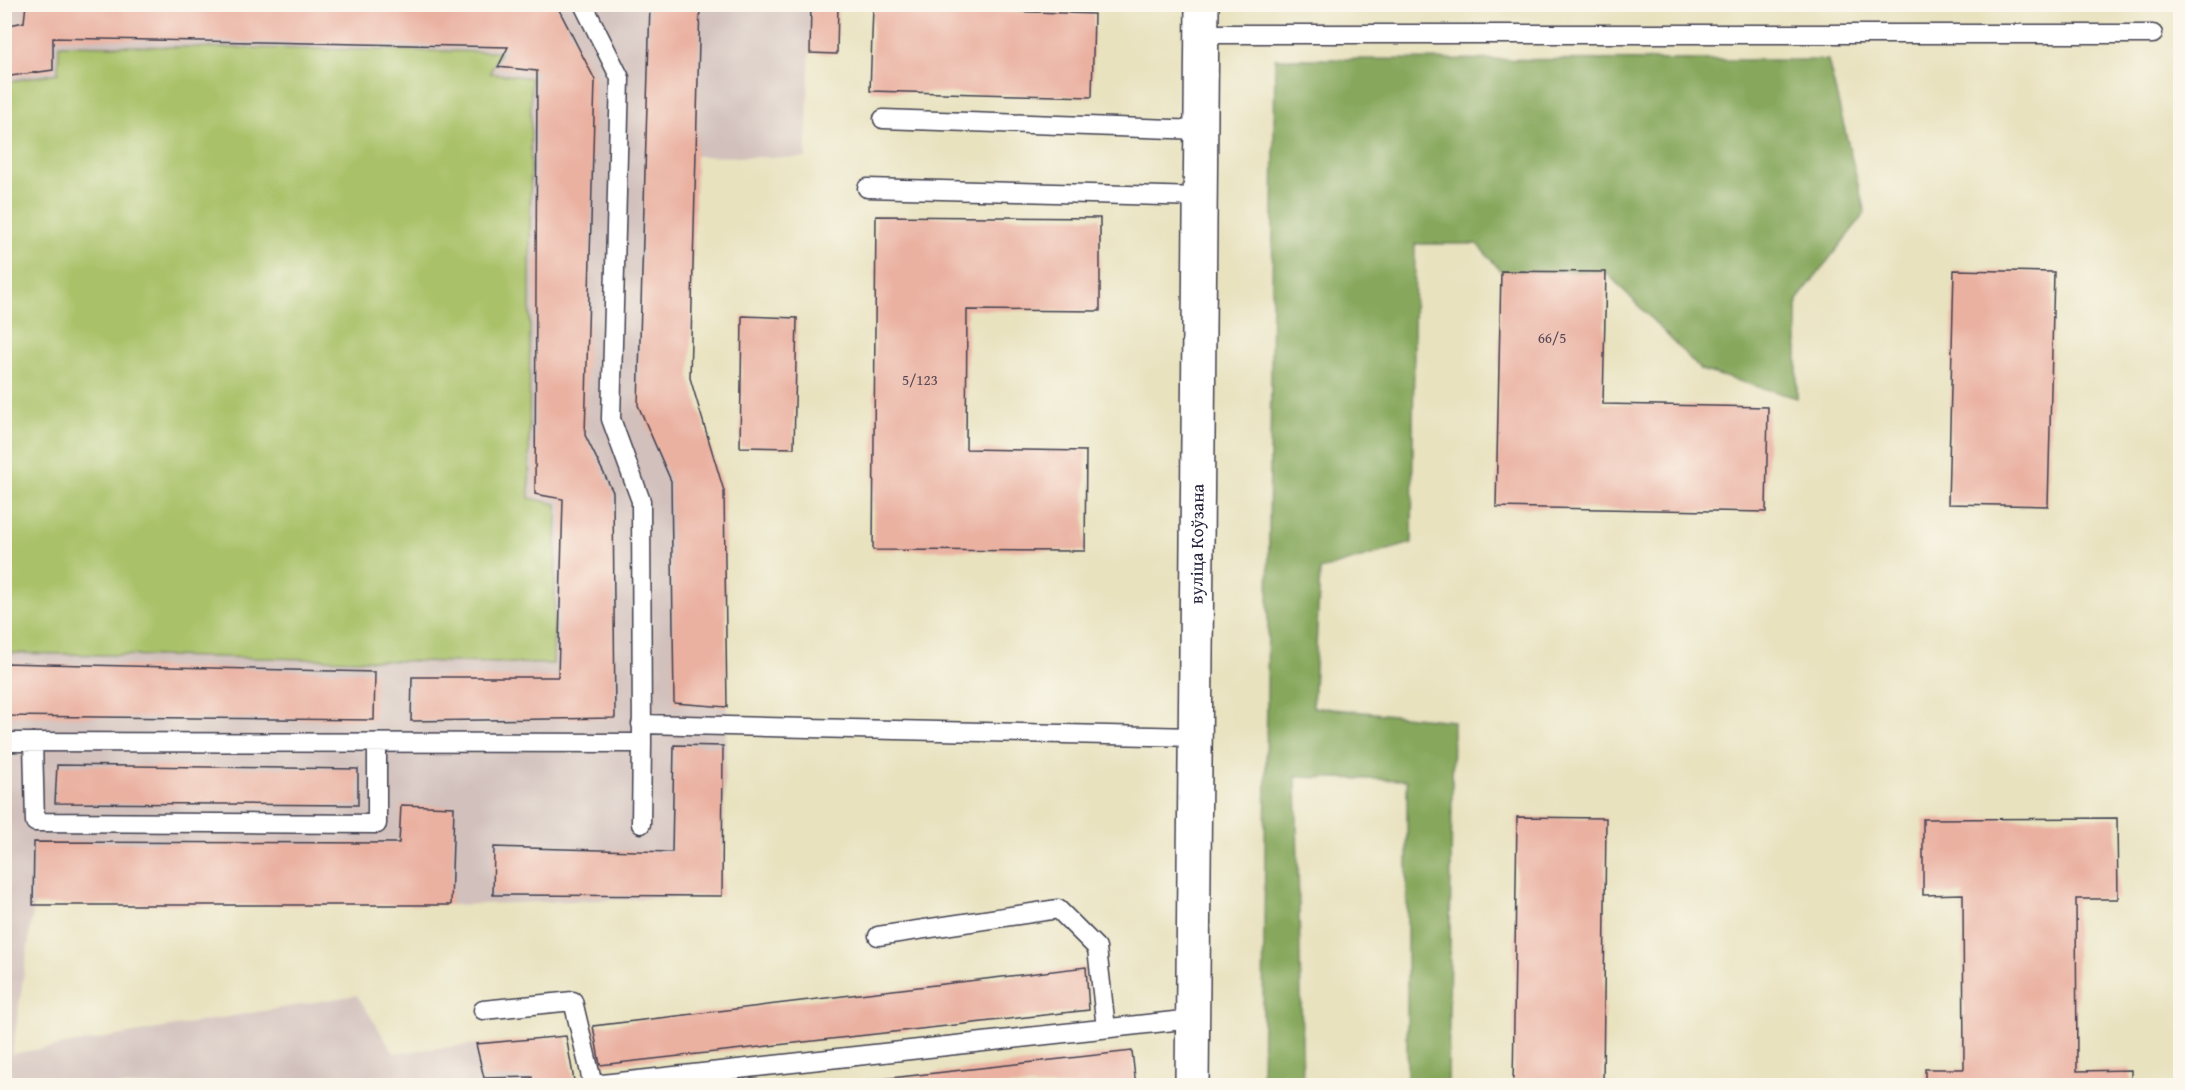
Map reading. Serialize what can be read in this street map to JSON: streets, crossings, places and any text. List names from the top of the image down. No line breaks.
{"streets":{"street":["вуліца Коўзана"]},"house_numbers":["66/5","5/123"]}
